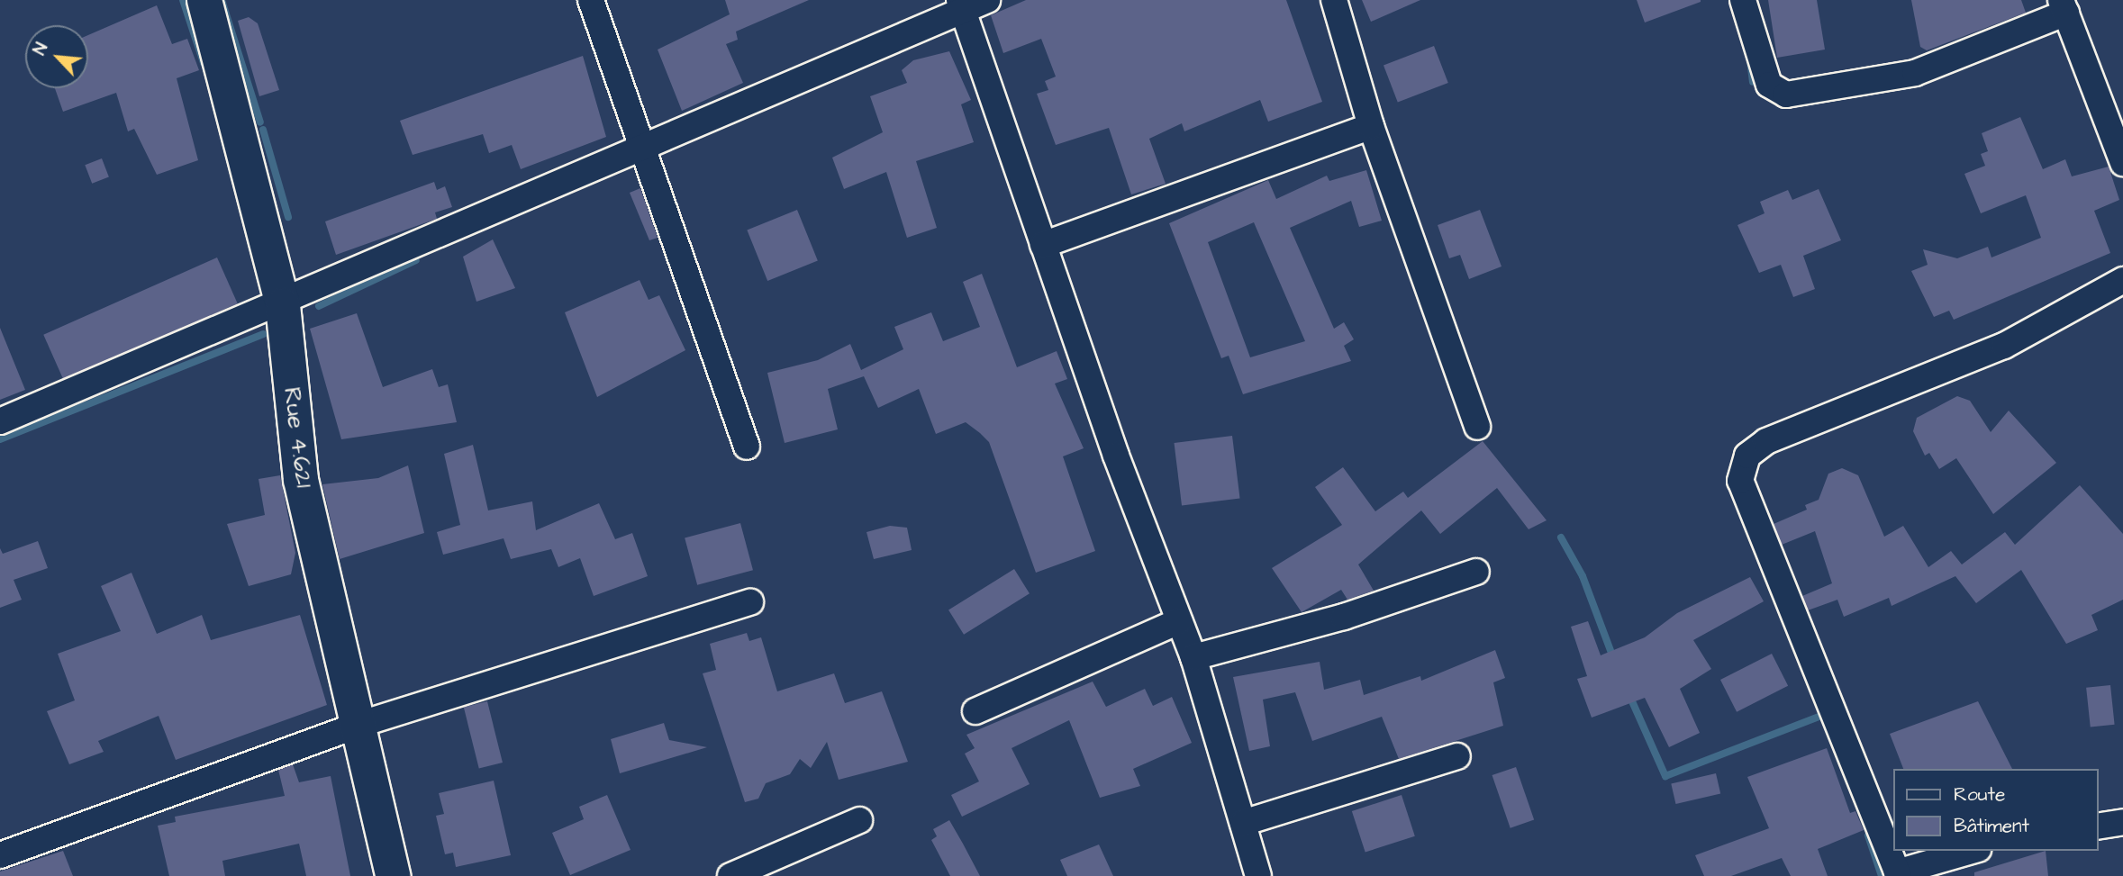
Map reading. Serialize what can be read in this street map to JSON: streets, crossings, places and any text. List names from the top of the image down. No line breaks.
{"streets":{"street":["Rue 4.621"]},"legend":["Route","Bâtiment"],"north":"top left"}
